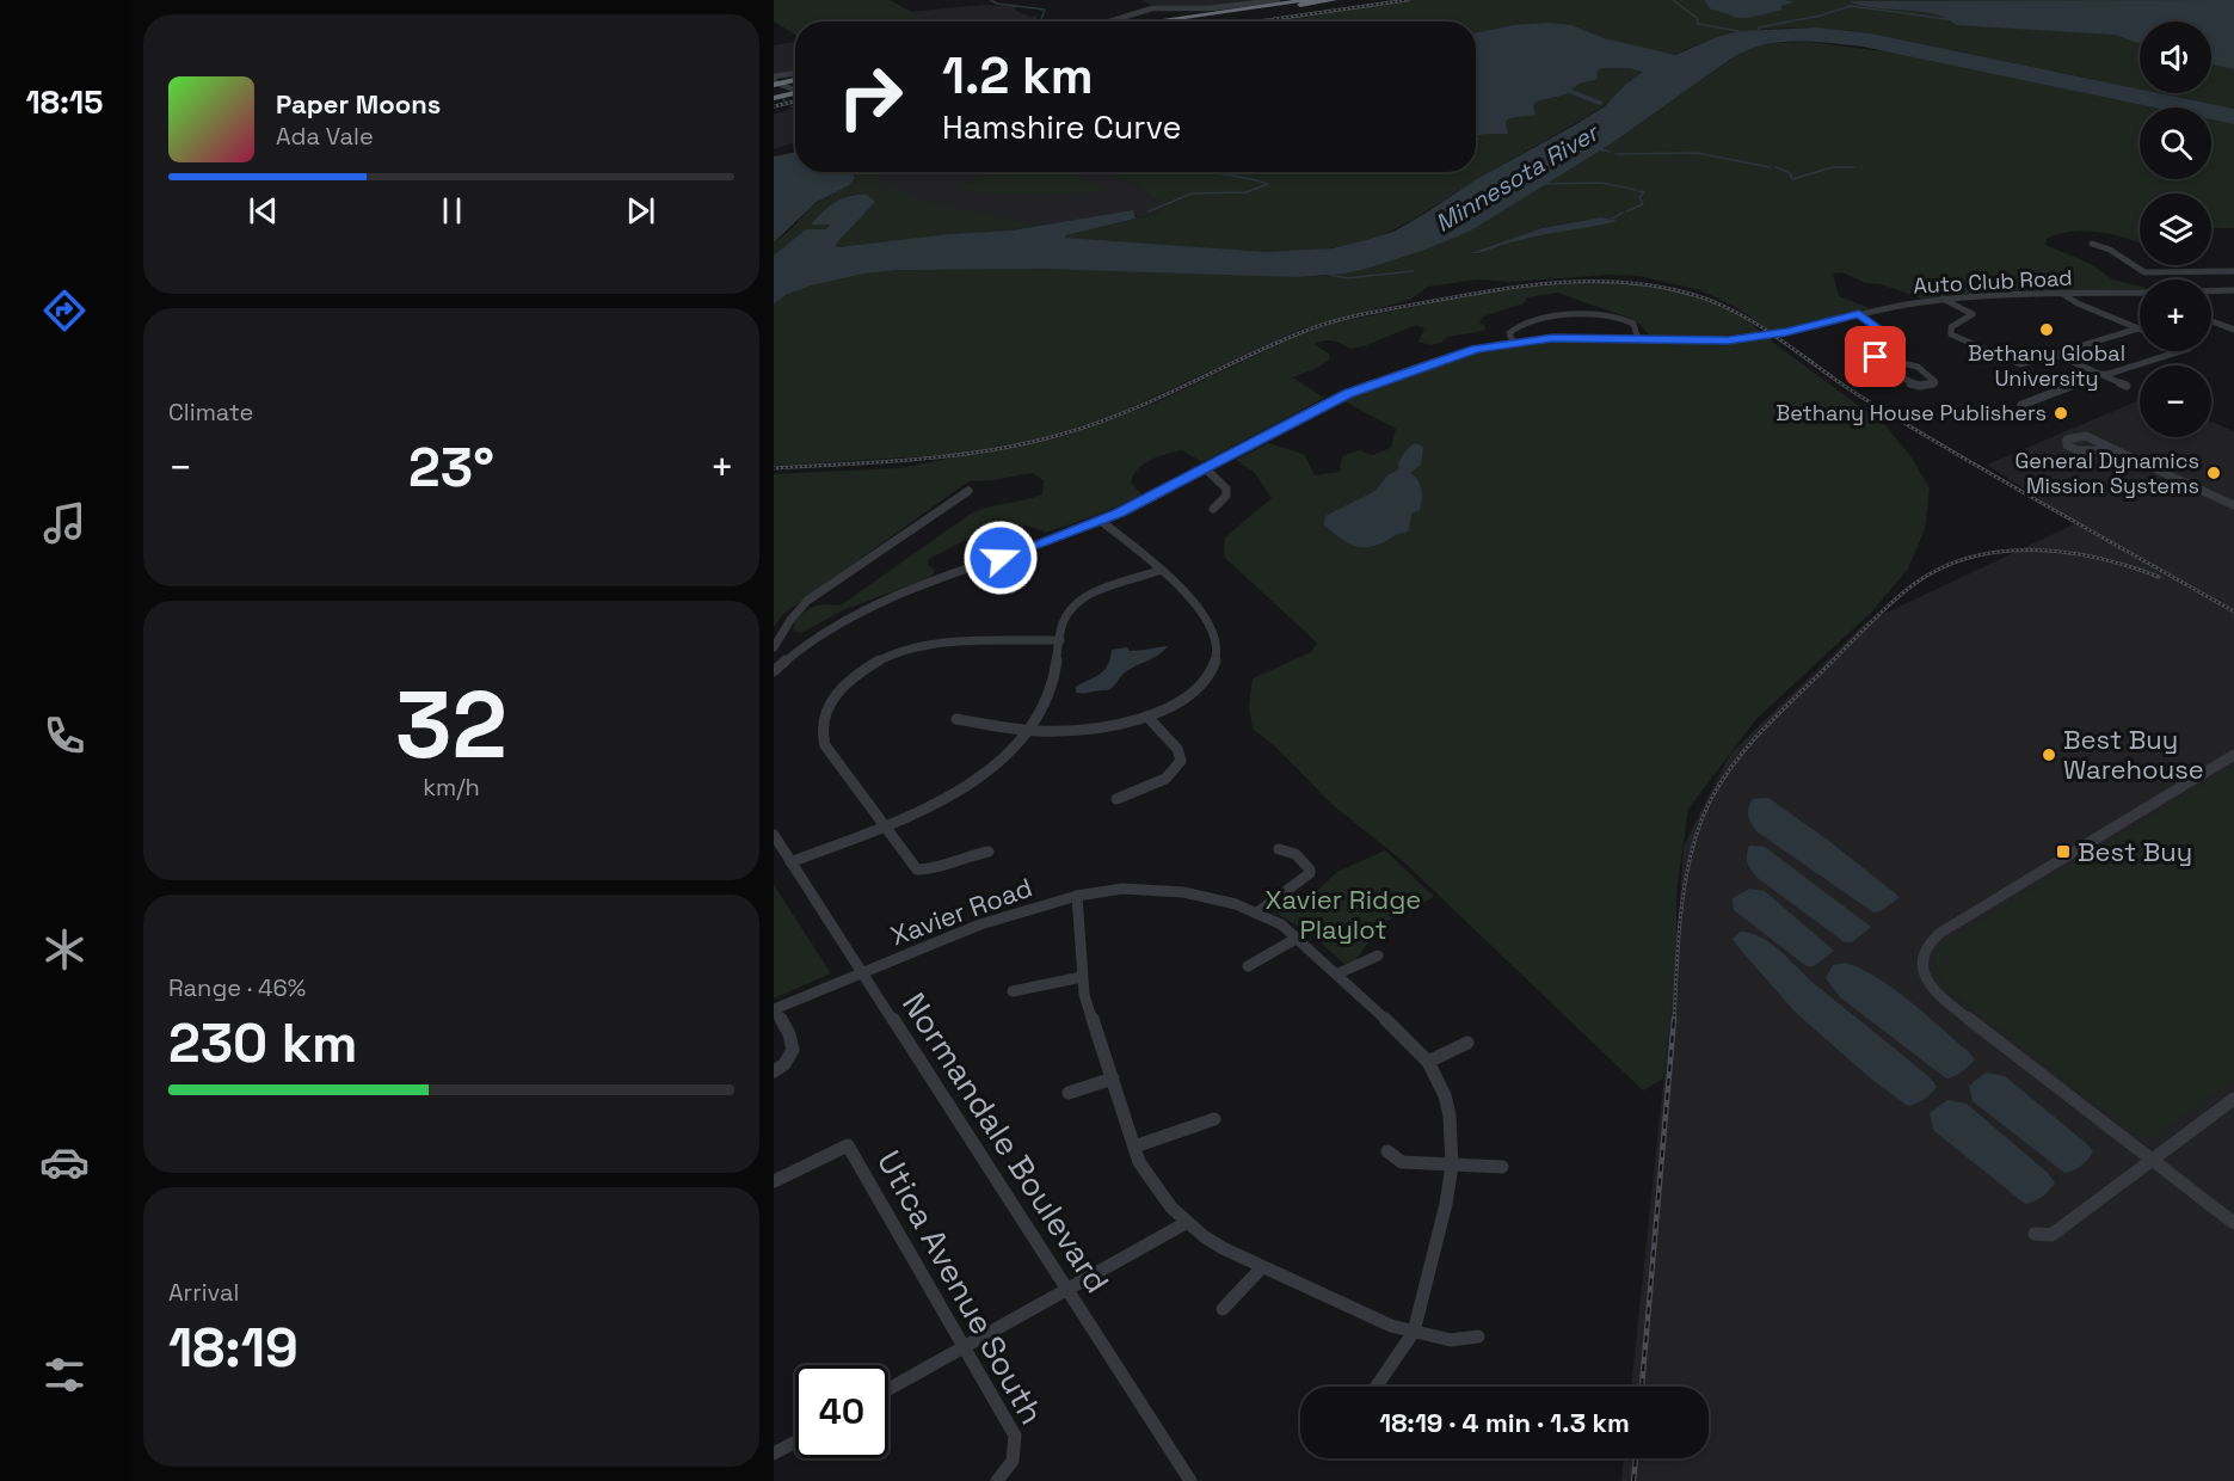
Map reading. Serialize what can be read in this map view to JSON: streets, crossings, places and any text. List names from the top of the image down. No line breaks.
{"streets":{"street":["Auto Club Road","Xavier Road","Normandale Boulevard","Utica Avenue South"]},"crossings":[["Xavier Road","Normandale Boulevard"]],"water":["Minnesota River"],"parks":["Xavier Ridge Playlot"],"places":{"other":["Bethany Global University","Bethany House Publishers","General Dynamics Mission Systems","Best Buy Warehouse"],"transit":["Best Buy"]},"page":{"tabs":"18:15","map_buttons":["+","−"],"turn":["1.2 km","Hamshire Curve"],"song":["Paper Moons","Ada Vale"],"tile":["Climate",["32","km/h"],["Range · 46%","230 km"],["Arrival","18:19"]],"heat":["−","23°","+"],"limit":"40","trip":"18:19 · 4 min · 1.3 km"}}
